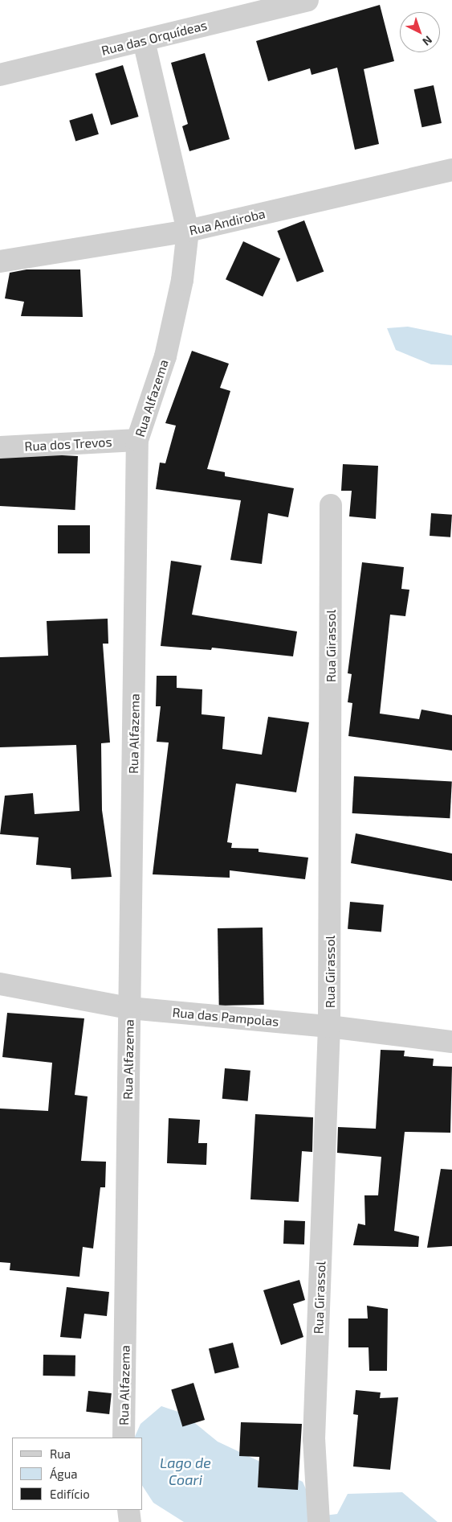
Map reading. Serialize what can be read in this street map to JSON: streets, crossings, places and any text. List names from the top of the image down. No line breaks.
{"streets":{"street":["Rua das Orquídeas","Rua Andiroba","Rua Alfazema","Rua dos Trevos","Rua Girassol","Rua das Pampolas"]},"crossings":[["Rua das Orquídeas","Rua Alfazema"],["Rua Andiroba","Rua Alfazema"],["Rua Alfazema","Rua dos Trevos"],["Rua Alfazema","Rua das Pampolas"],["Rua Girassol","Rua das Pampolas"]],"water":["Lago de Coari"],"legend":["Rua","Água","Edifício"],"north":"bottom right"}
